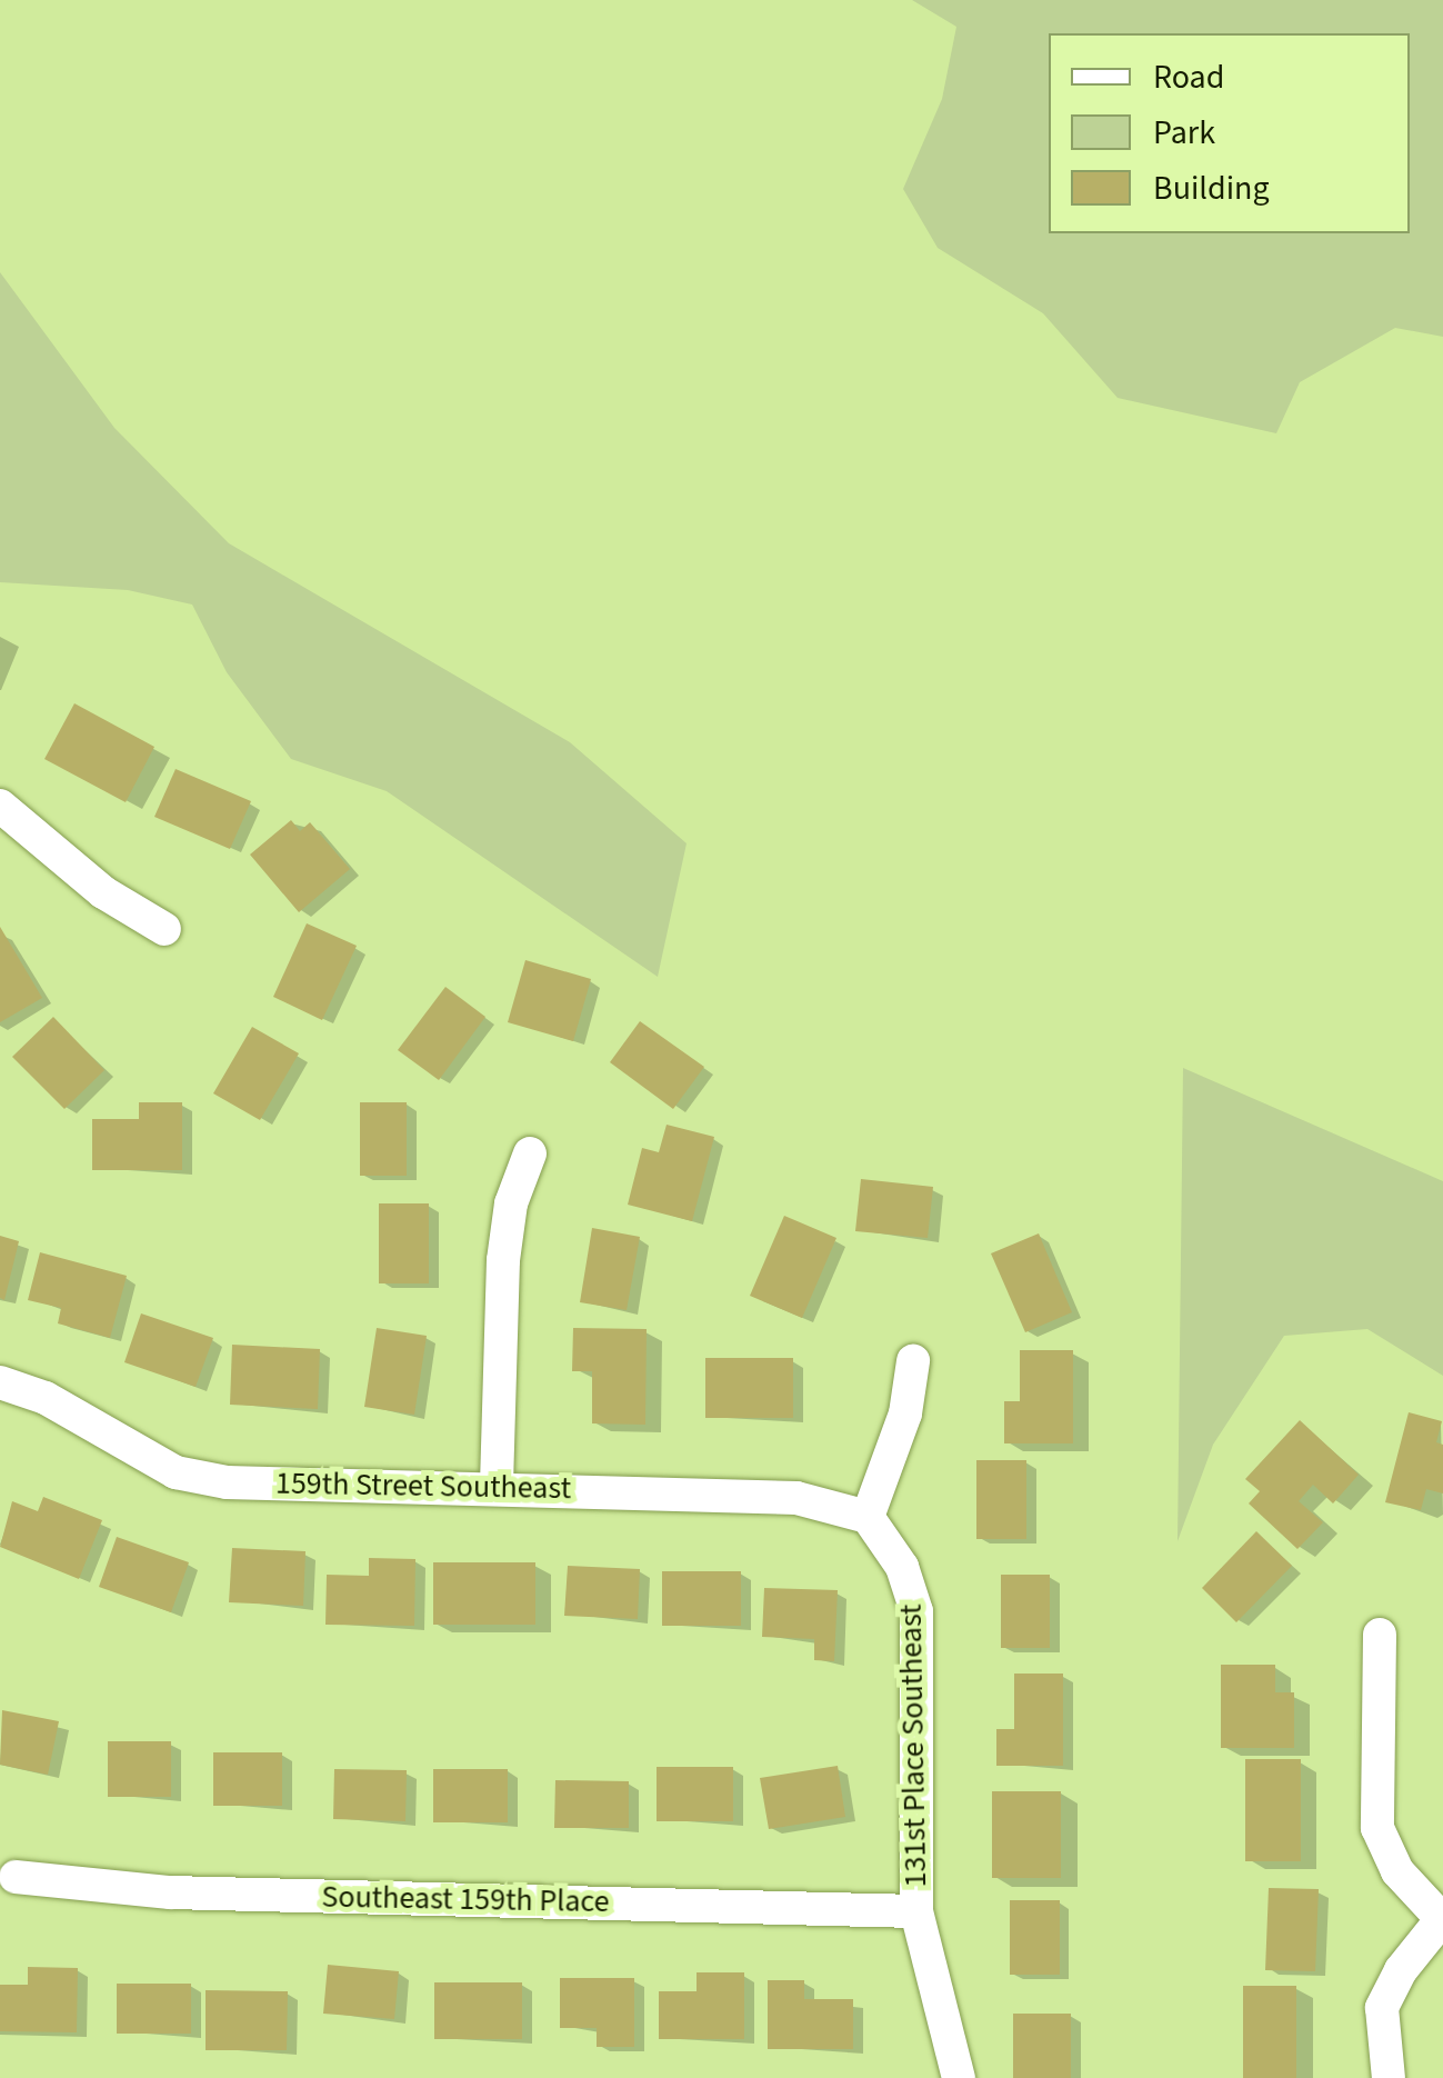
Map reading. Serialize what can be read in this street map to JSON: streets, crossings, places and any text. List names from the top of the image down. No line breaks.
{"streets":{"street":["159th Street Southeast","131st Place Southeast","Southeast 159th Place"]},"crossings":[["159th Street Southeast","131st Place Southeast"],["131st Place Southeast","Southeast 159th Place"]],"legend":["Road","Park","Building"]}
